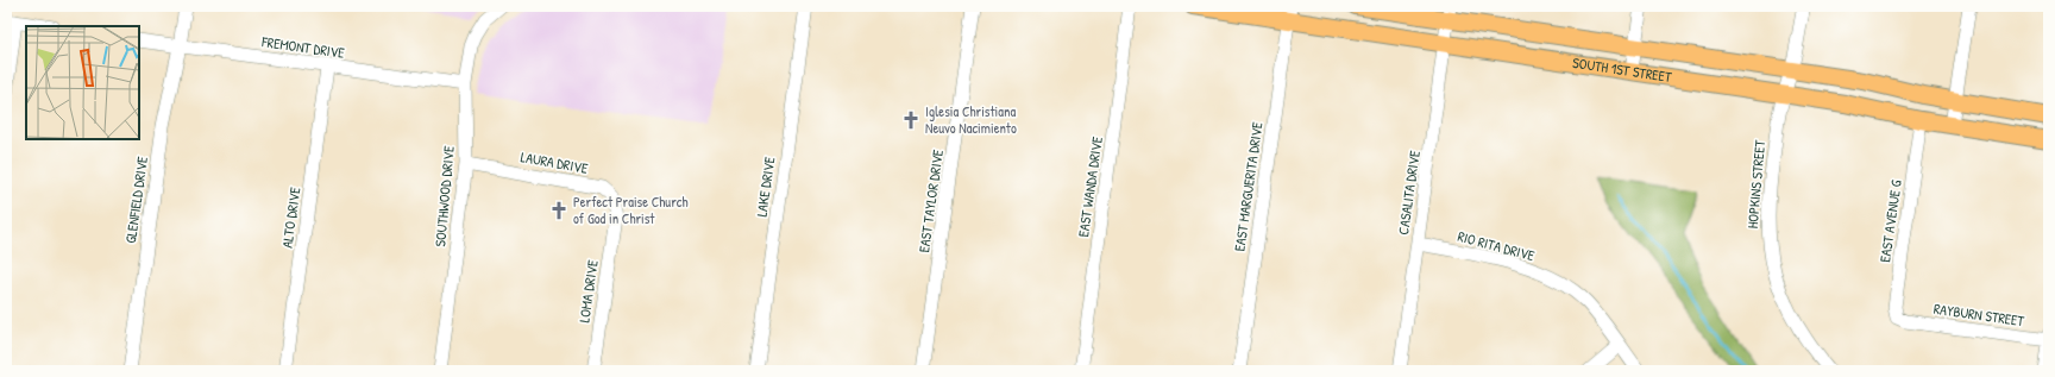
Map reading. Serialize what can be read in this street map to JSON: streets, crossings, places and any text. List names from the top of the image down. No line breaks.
{"streets":{"main road":["SOUTH 1ST STREET"],"street":["FREMONT DRIVE","LAURA DRIVE","HOPKINS STREET","LAKE DRIVE","EAST WANDA DRIVE","EAST MARGUERITA DRIVE","CASALITA DRIVE","SOUTHWOOD DRIVE","GLENFIELD DRIVE","EAST TAYLOR DRIVE","ALTO DRIVE","EAST AVENUE G","RIO RITA DRIVE","LOMA DRIVE","RAYBURN STREET"]},"crossings":[["FREMONT DRIVE","SOUTHWOOD DRIVE"],["FREMONT DRIVE","GLENFIELD DRIVE"],["FREMONT DRIVE","ALTO DRIVE"],["SOUTH 1ST STREET","HOPKINS STREET"],["SOUTH 1ST STREET","EAST MARGUERITA DRIVE"],["SOUTH 1ST STREET","CASALITA DRIVE"],["SOUTH 1ST STREET","EAST AVENUE G"],["LAURA DRIVE","SOUTHWOOD DRIVE"],["LAURA DRIVE","LOMA DRIVE"],["CASALITA DRIVE","RIO RITA DRIVE"],["EAST AVENUE G","RAYBURN STREET"]],"places":{"church":["Iglesia Christiana Neuvo Nacimiento","Perfect Praise Church of God in Christ"]}}
